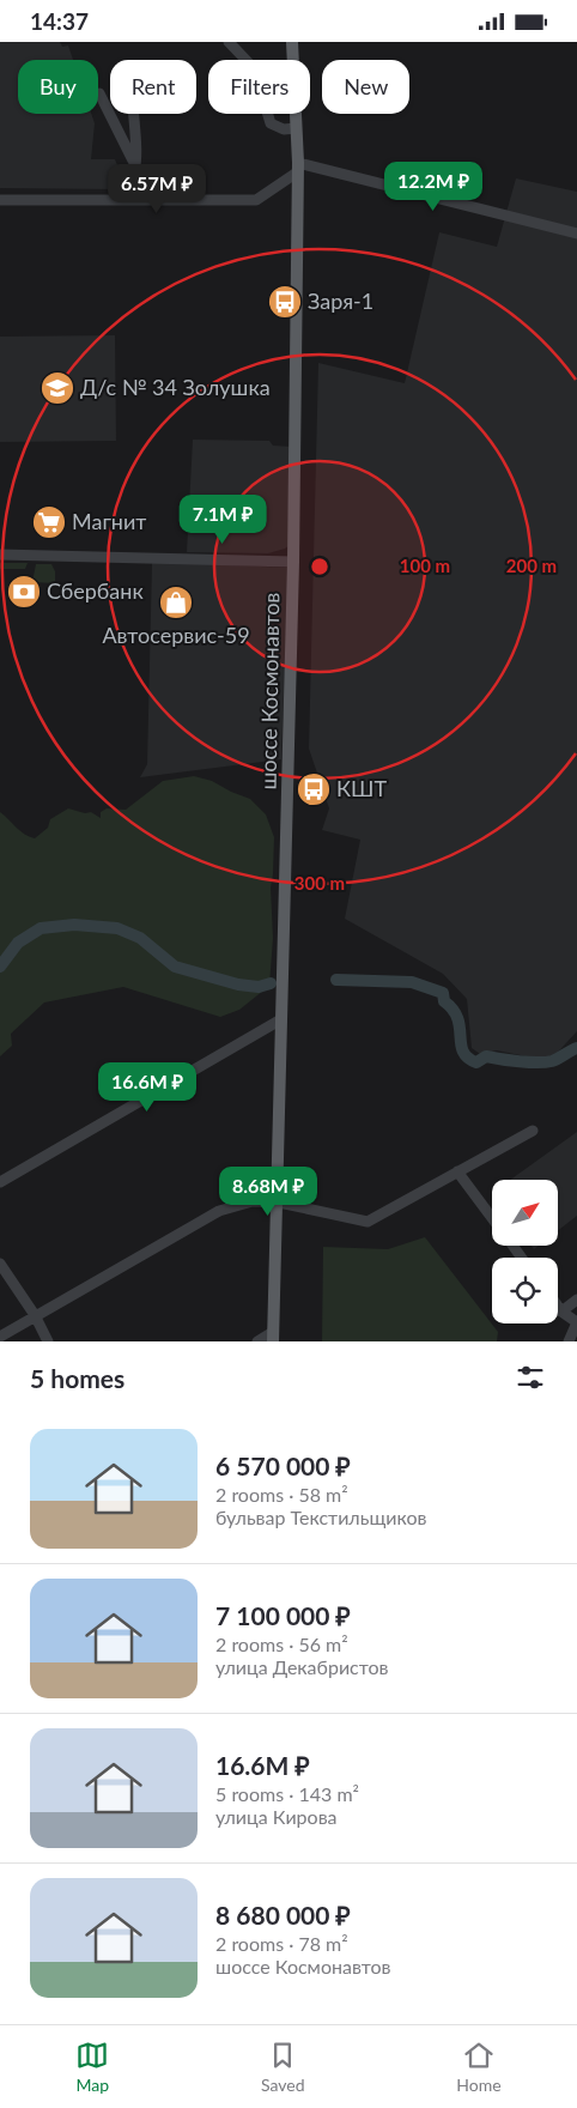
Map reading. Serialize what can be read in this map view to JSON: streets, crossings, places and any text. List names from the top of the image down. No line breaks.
{"streets":{"main road":["шоссе Космонавтов"]},"places":{"bus stop":["Заря-1","КШТ"],"school or university":["Д/с № 34 Золушка"],"supermarket":["Магнит"],"bank":["Сбербанк"],"shop":["Автосервис-59"]},"north":"top right","page":{"status":"14:37","chip":["Buy","Rent","Filters","New"],"price":["12.2M ₽","6.57M ₽","7.1M ₽","16.6M ₽","8.68M ₽"],"heading":"5 homes","list":[{"name":"6 570 000 ₽","note":"2 rooms · 58 m² · бульвар Текстильщиков"},{"name":"7 100 000 ₽","note":"2 rooms · 56 m² · улица Декабристов"},{"name":"16.6M ₽","note":"5 rooms · 143 m² · улица Кирова"},{"name":"8 680 000 ₽","note":"2 rooms · 78 m² · шоссе Космонавтов"}],"tabs":["Map","Saved","Home"]},"rings":["100 m","200 m","300 m"]}
